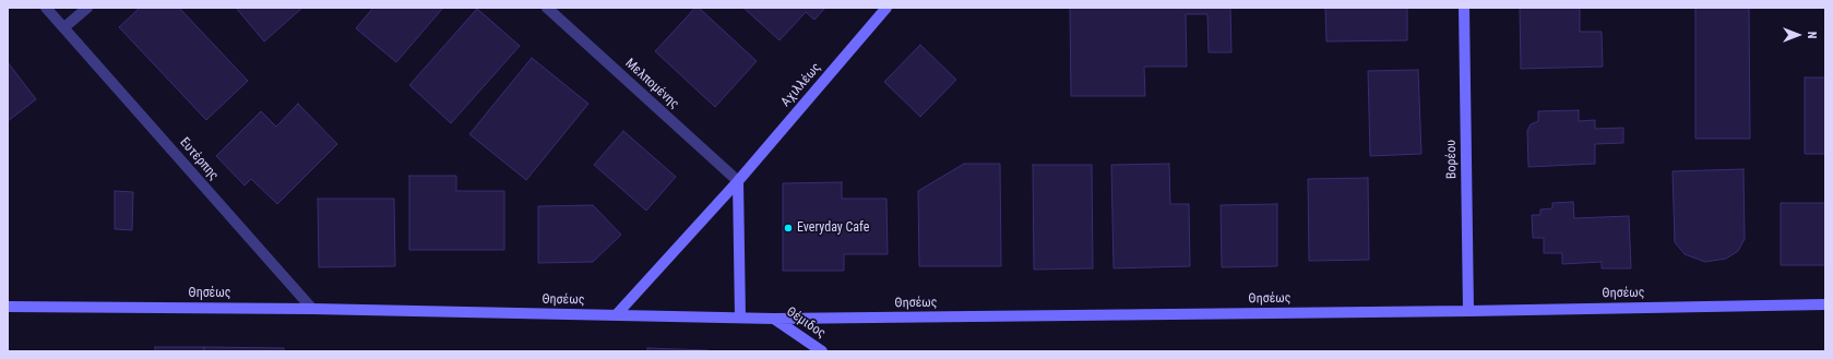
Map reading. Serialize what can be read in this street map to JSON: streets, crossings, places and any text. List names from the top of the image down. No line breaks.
{"streets":{"street":["Μελπομένης","Αχιλλέως","Ευτέρπης","Βορέου","Θησέως","Θέμιδος"]},"crossings":[["Μελπομένης","Αχιλλέως"],["Αχιλλέως","Θησέως"],["Ευτέρπης","Θησέως"],["Βορέου","Θησέως"],["Θησέως","Θέμιδος"]],"places":["Everyday Cafe"],"north":"right"}
